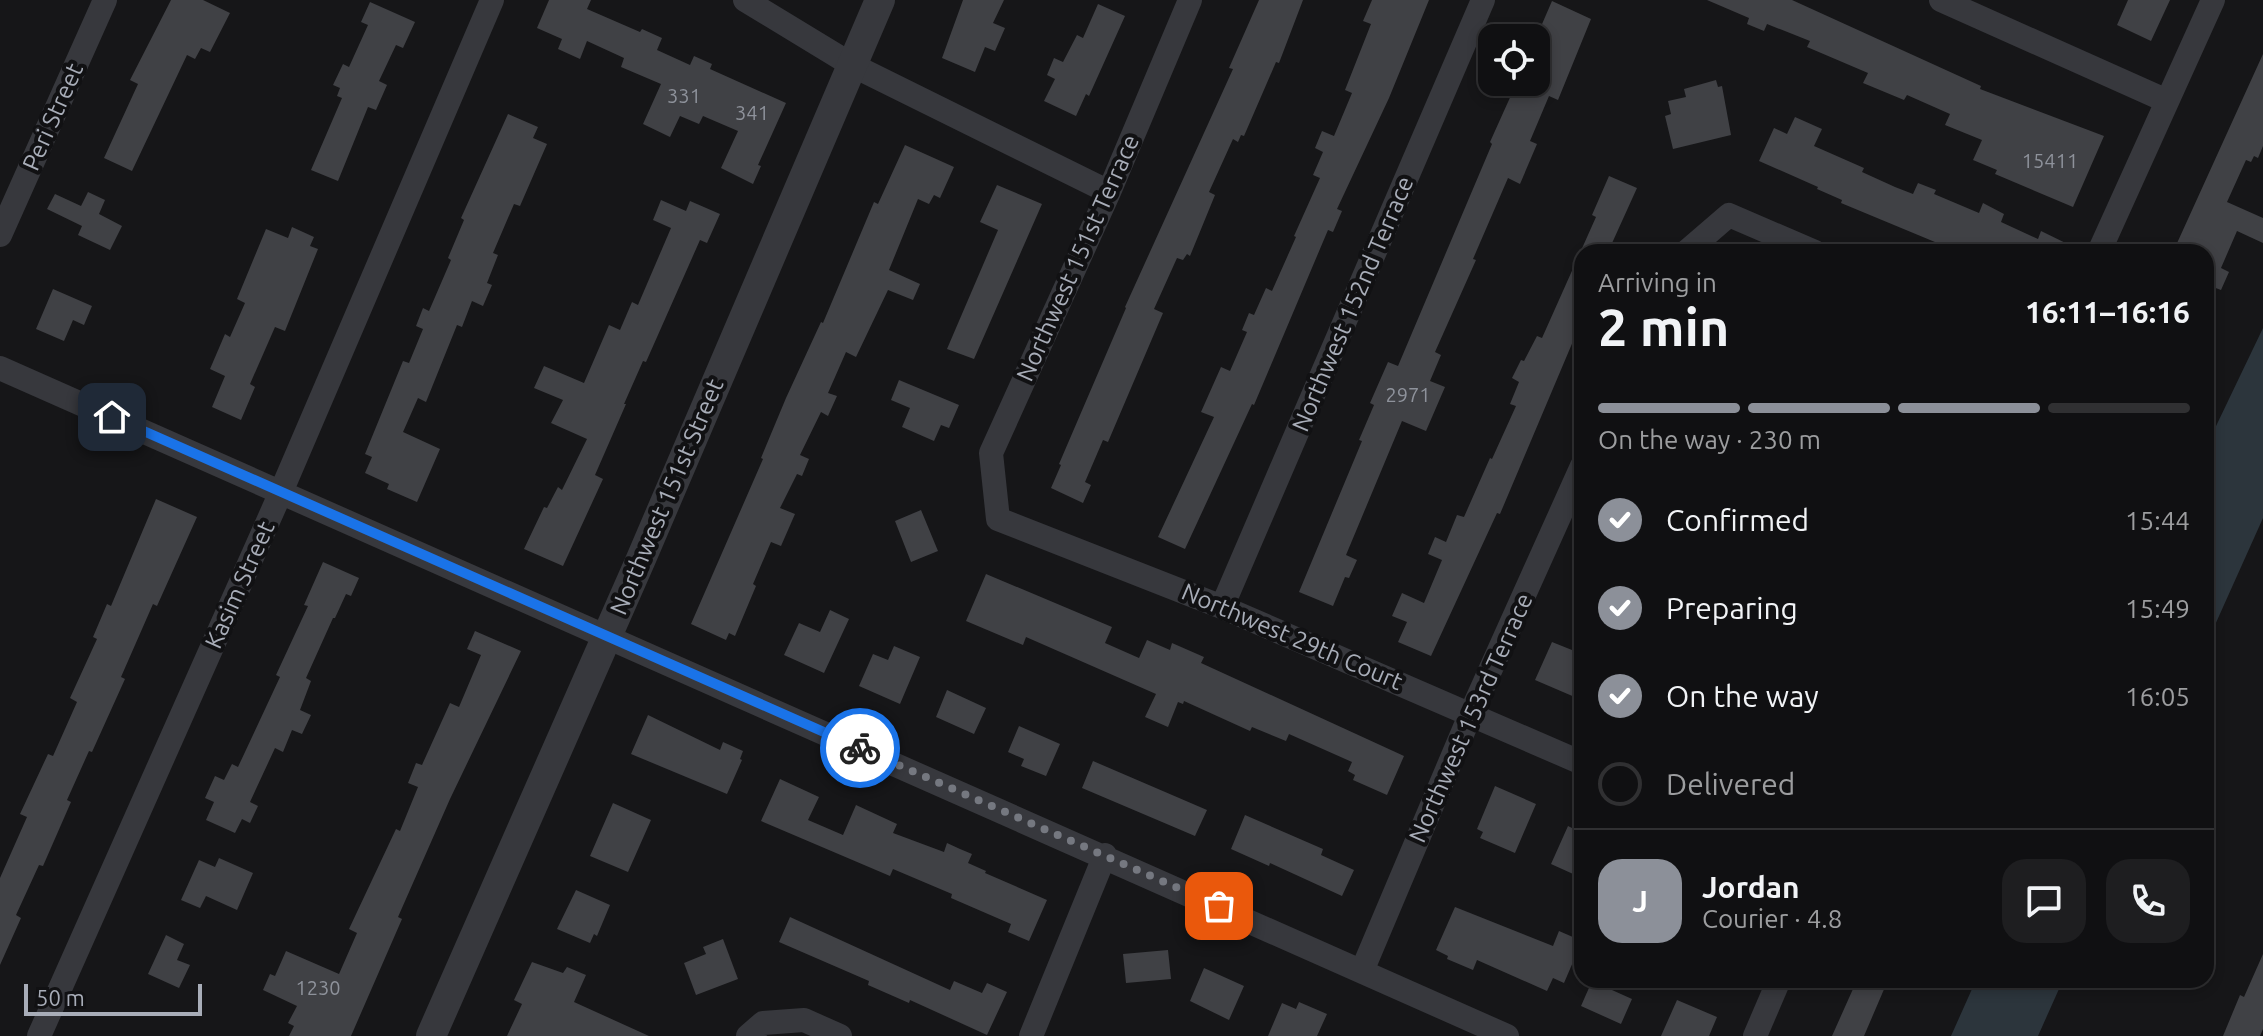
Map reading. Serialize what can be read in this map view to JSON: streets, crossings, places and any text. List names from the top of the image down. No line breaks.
{"streets":{"street":["Peri Street","Northwest 151st Terrace","Northwest 152nd Terrace","Northwest 151st Street","Kasim Street","Northwest 29th Court","Northwest 153rd Terrace"]},"crossings":[["Northwest 151st Terrace","Northwest 29th Court"],["Northwest 152nd Terrace","Northwest 29th Court"],["Northwest 29th Court","Northwest 153rd Terrace"]],"house_numbers":["331","341","15411","2971","1230"],"scale_bar":"50 m","page":{"heading":["2 min","Arriving in","16:11–16:16"],"panel":["Jordan","Courier · 4.8"],"bar":"On the way · 230 m","list":[["Confirmed","15:44"],["Preparing","15:49"],["On the way","16:05"],"Delivered"],"round":"J","scale":"50 m"}}
